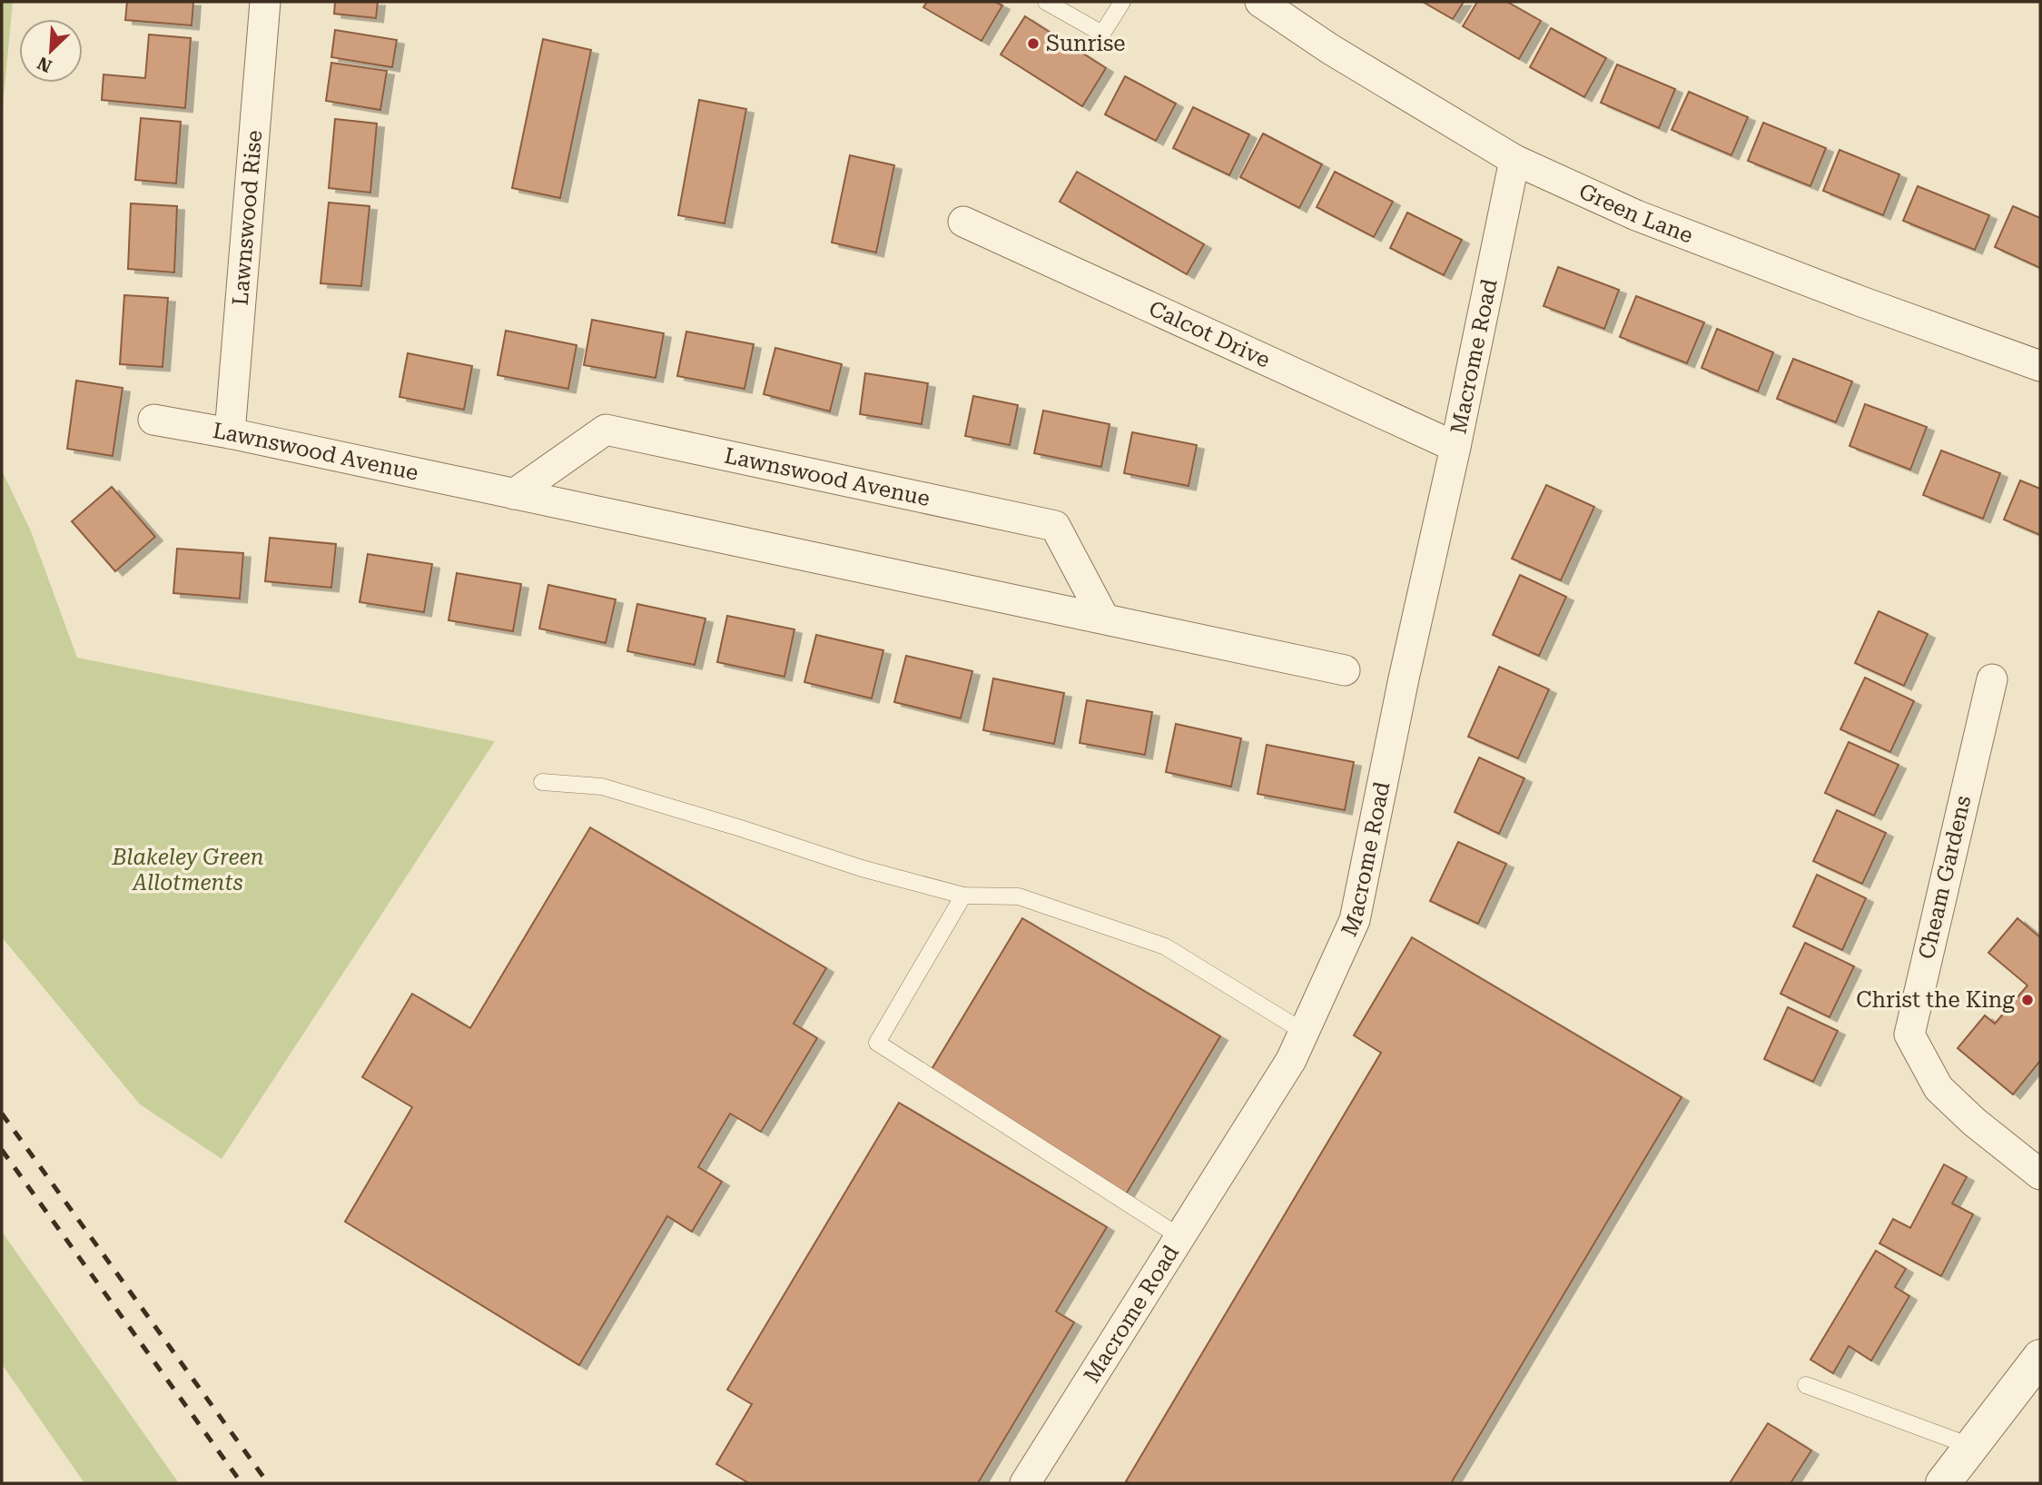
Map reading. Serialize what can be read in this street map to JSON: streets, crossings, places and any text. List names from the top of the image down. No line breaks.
{"streets":{"street":["Green Lane","Lawnswood Rise","Calcot Drive","Macrome Road","Lawnswood Avenue","Cheam Gardens"]},"crossings":[["Green Lane","Macrome Road"],["Lawnswood Rise","Lawnswood Avenue"],["Calcot Drive","Macrome Road"]],"parks":["Blakeley Green Allotments"],"places":["Sunrise","Christ the King"],"north":"bottom left"}
